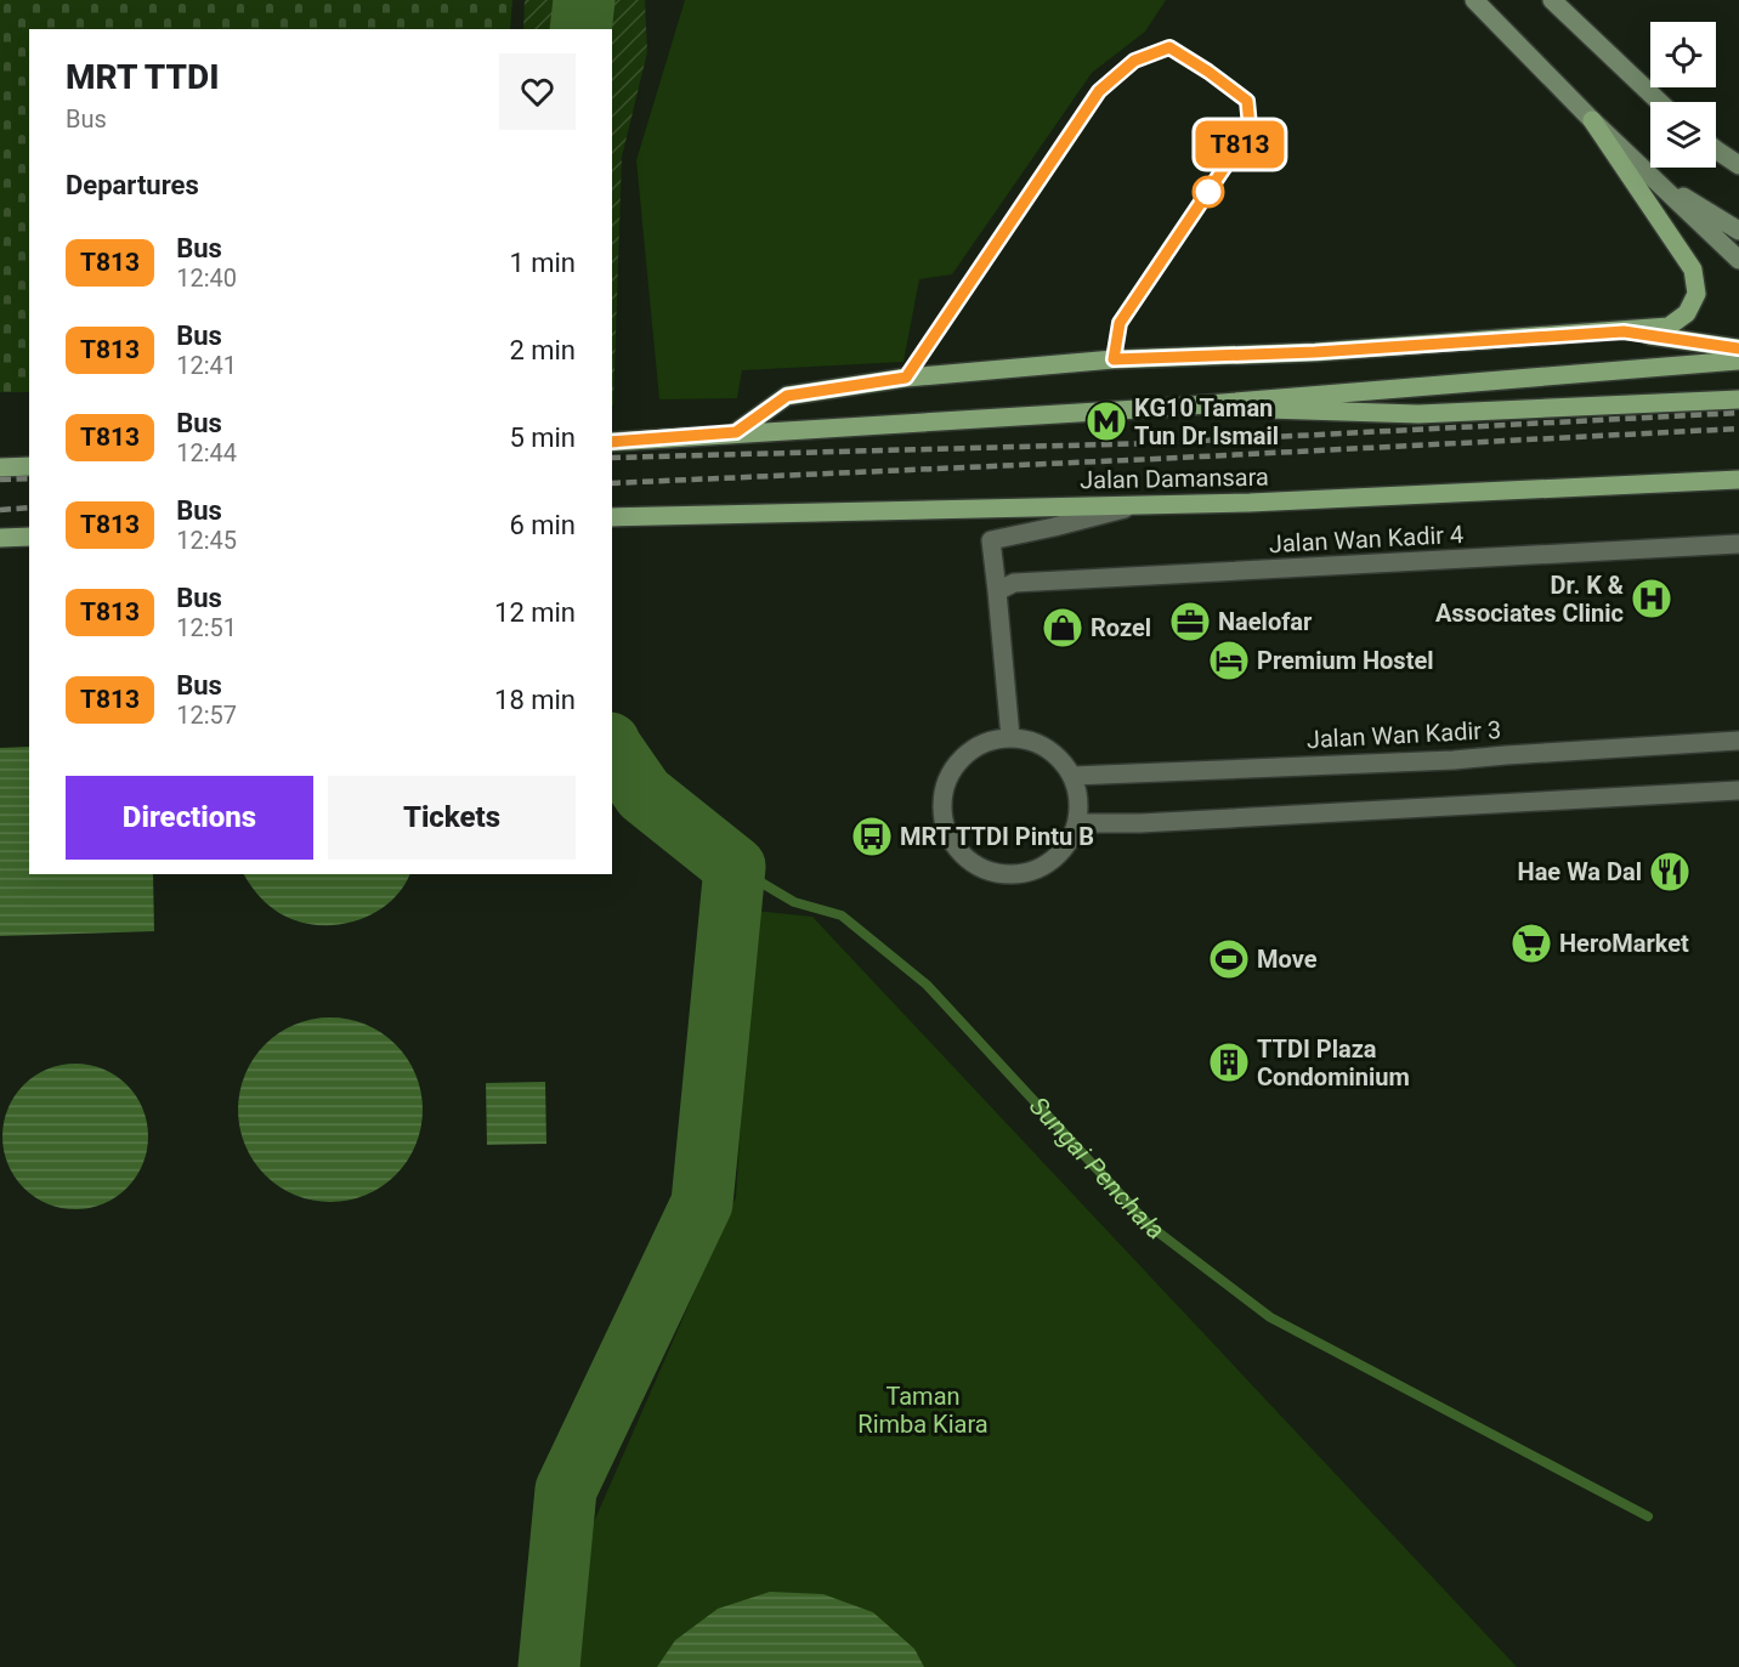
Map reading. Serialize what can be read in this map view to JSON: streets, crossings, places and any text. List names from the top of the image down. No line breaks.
{"streets":{"main road":["Jalan Damansara"],"street":["Jalan Wan Kadir 4","Jalan Wan Kadir 3"]},"water":["Sungai Penchala"],"parks":["Taman Rimba Kiara"],"places":{"metro station":["KG10 Taman Tun Dr Ismail"],"hospital":["Dr. K & Associates Clinic"],"office":["Naelofar"],"shop":["Rozel"],"hotel":["Premium Hostel"],"bus stop":["MRT TTDI Pintu B"],"restaurant":["Hae Wa Dal"],"supermarket":["HeroMarket"],"sports":["Move"],"building":["TTDI Plaza Condominium"]},"lines":["bus line T813"],"page":{"on_map":"T813","heading":[["MRT TTDI","Bus"],"Departures"],"list":[{"mark":"T813","name":"Bus","note":"12:40","value":"1 min"},{"mark":"T813","name":"Bus","note":"12:41","value":"2 min"},{"mark":"T813","name":"Bus","note":"12:44","value":"5 min"},{"mark":"T813","name":"Bus","note":"12:45","value":"6 min"},{"mark":"T813","name":"Bus","note":"12:51","value":"12 min"},{"mark":"T813","name":"Bus","note":"12:57","value":"18 min"}],"buttons":["Directions","Tickets"]}}
